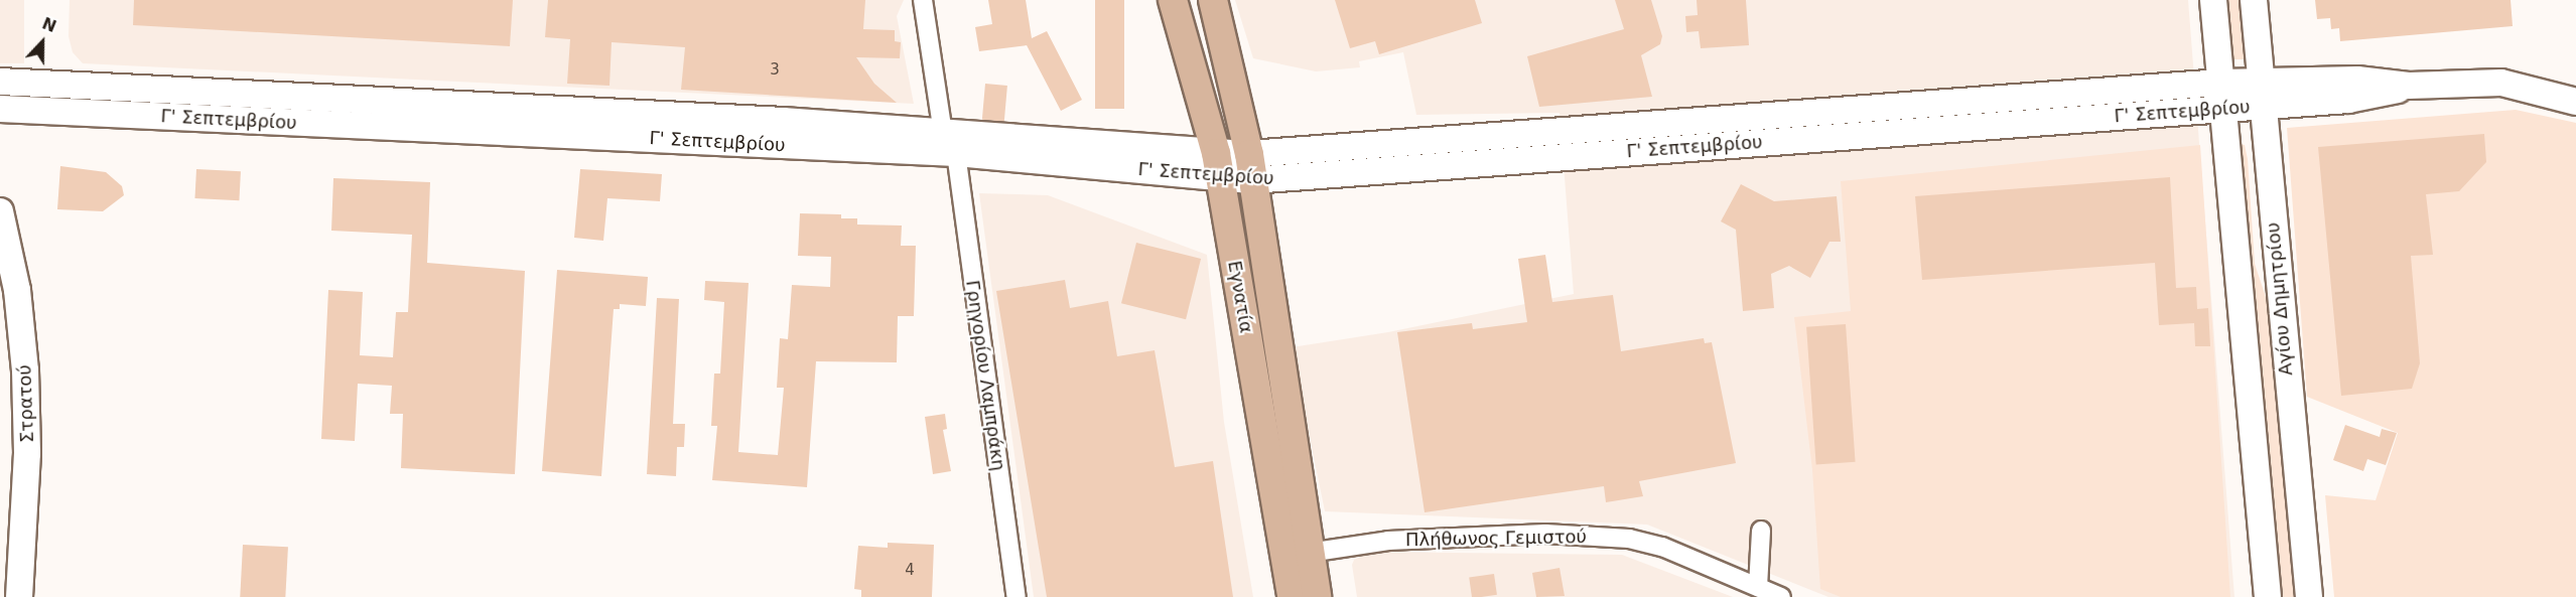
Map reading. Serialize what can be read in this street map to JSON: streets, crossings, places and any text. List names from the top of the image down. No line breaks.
{"streets":{"main road":["Γ' Σεπτεμβρίου","Εγνατία","Αγίου Δημητρίου","Στρατού"],"street":["Γρηγορίου Λαμπράκη","Πλήθωνος Γεμιστού"]},"crossings":[["Γ' Σεπτεμβρίου","Εγνατία"],["Γ' Σεπτεμβρίου","Αγίου Δημητρίου"],["Γ' Σεπτεμβρίου","Γρηγορίου Λαμπράκη"],["Εγνατία","Πλήθωνος Γεμιστού"]],"house_numbers":["3","4"],"north":"top"}
